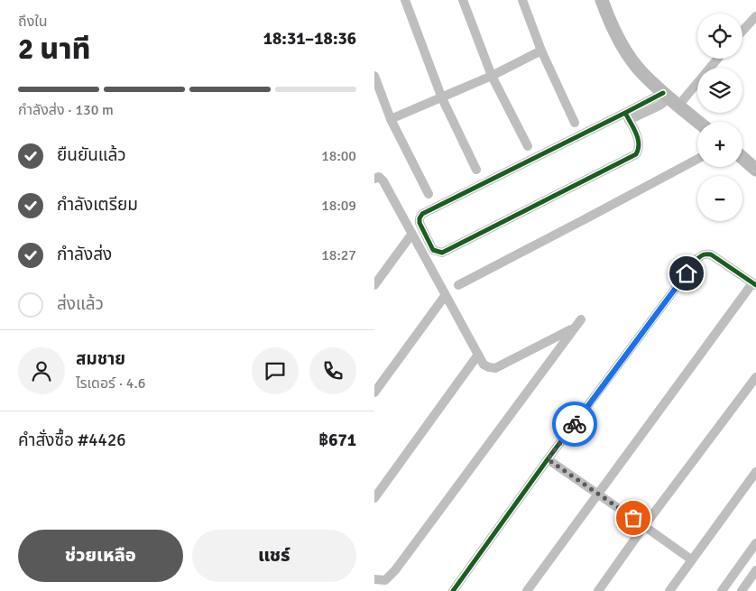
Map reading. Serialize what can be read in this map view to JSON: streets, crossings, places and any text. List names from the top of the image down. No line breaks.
{"page":{"heading":["2 นาที","ถึงใน","18:31–18:36"],"panel":["สมชาย","ไรเดอร์ · 4.6","คำสั่งซื้อ #4426","฿671"],"map_buttons":["+","−"],"bar":"กำลังส่ง · 130 m","list":[["ยืนยันแล้ว","18:00"],["กำลังเตรียม","18:09"],["กำลังส่ง","18:27"],"ส่งแล้ว"],"buttons":["ช่วยเหลือ","แชร์"]}}
